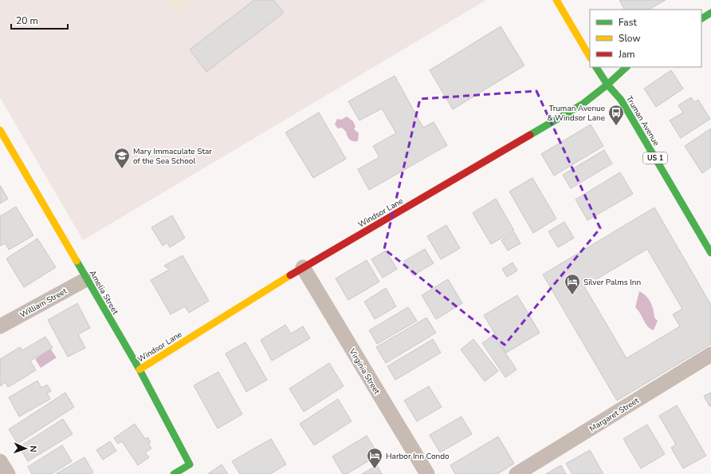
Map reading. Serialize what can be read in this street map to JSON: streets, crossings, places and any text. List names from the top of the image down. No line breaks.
{"streets":{"street":["Truman Avenue","US 1","Windsor Lane","Amelia Street","William Street","Virginia Street","Margaret Street"]},"crossings":[["Truman Avenue","Windsor Lane"],["Windsor Lane","Amelia Street"],["Windsor Lane","Virginia Street"],["Amelia Street","William Street"]],"places":{"bus stop":["Truman Avenue & Windsor Lane"],"school or university":["Mary Immaculate Star of the Sea School"],"hotel":["Silver Palms Inn","Harbor Inn Condo"]},"legend":["Fast","Slow","Jam"],"scale_bar":"20 m","north":"right"}
